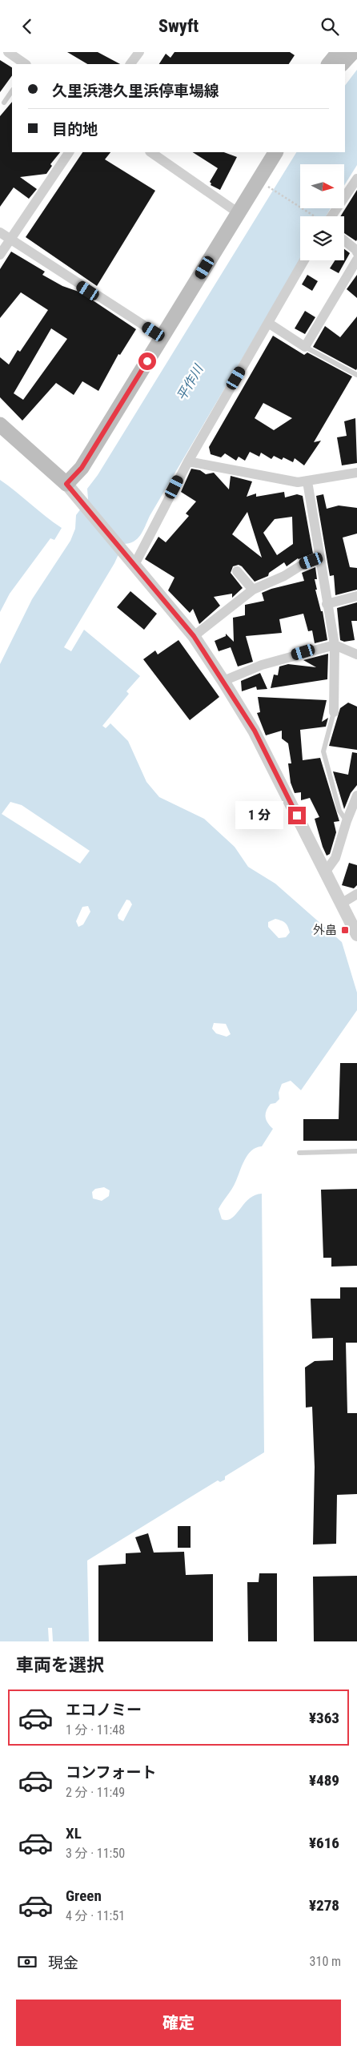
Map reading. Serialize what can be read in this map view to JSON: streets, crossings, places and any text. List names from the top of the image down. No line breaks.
{"water":["平作川"],"places":{"transit":["外畠"]},"north":"right","page":{"header":"Swyft","banner":["久里浜港久里浜停車場線","目的地"],"bubble":"1 分","heading":"車両を選択","list":[{"name":"エコノミー","note":"1 分 · 11:48","value":"¥363"},{"name":"コンフォート","note":"2 分 · 11:49","value":"¥489"},{"name":"XL","note":"3 分 · 11:50","value":"¥616"},{"name":"Green","note":"4 分 · 11:51","value":"¥278"}],"pay":["現金","310 m"],"buttons":"確定"}}
